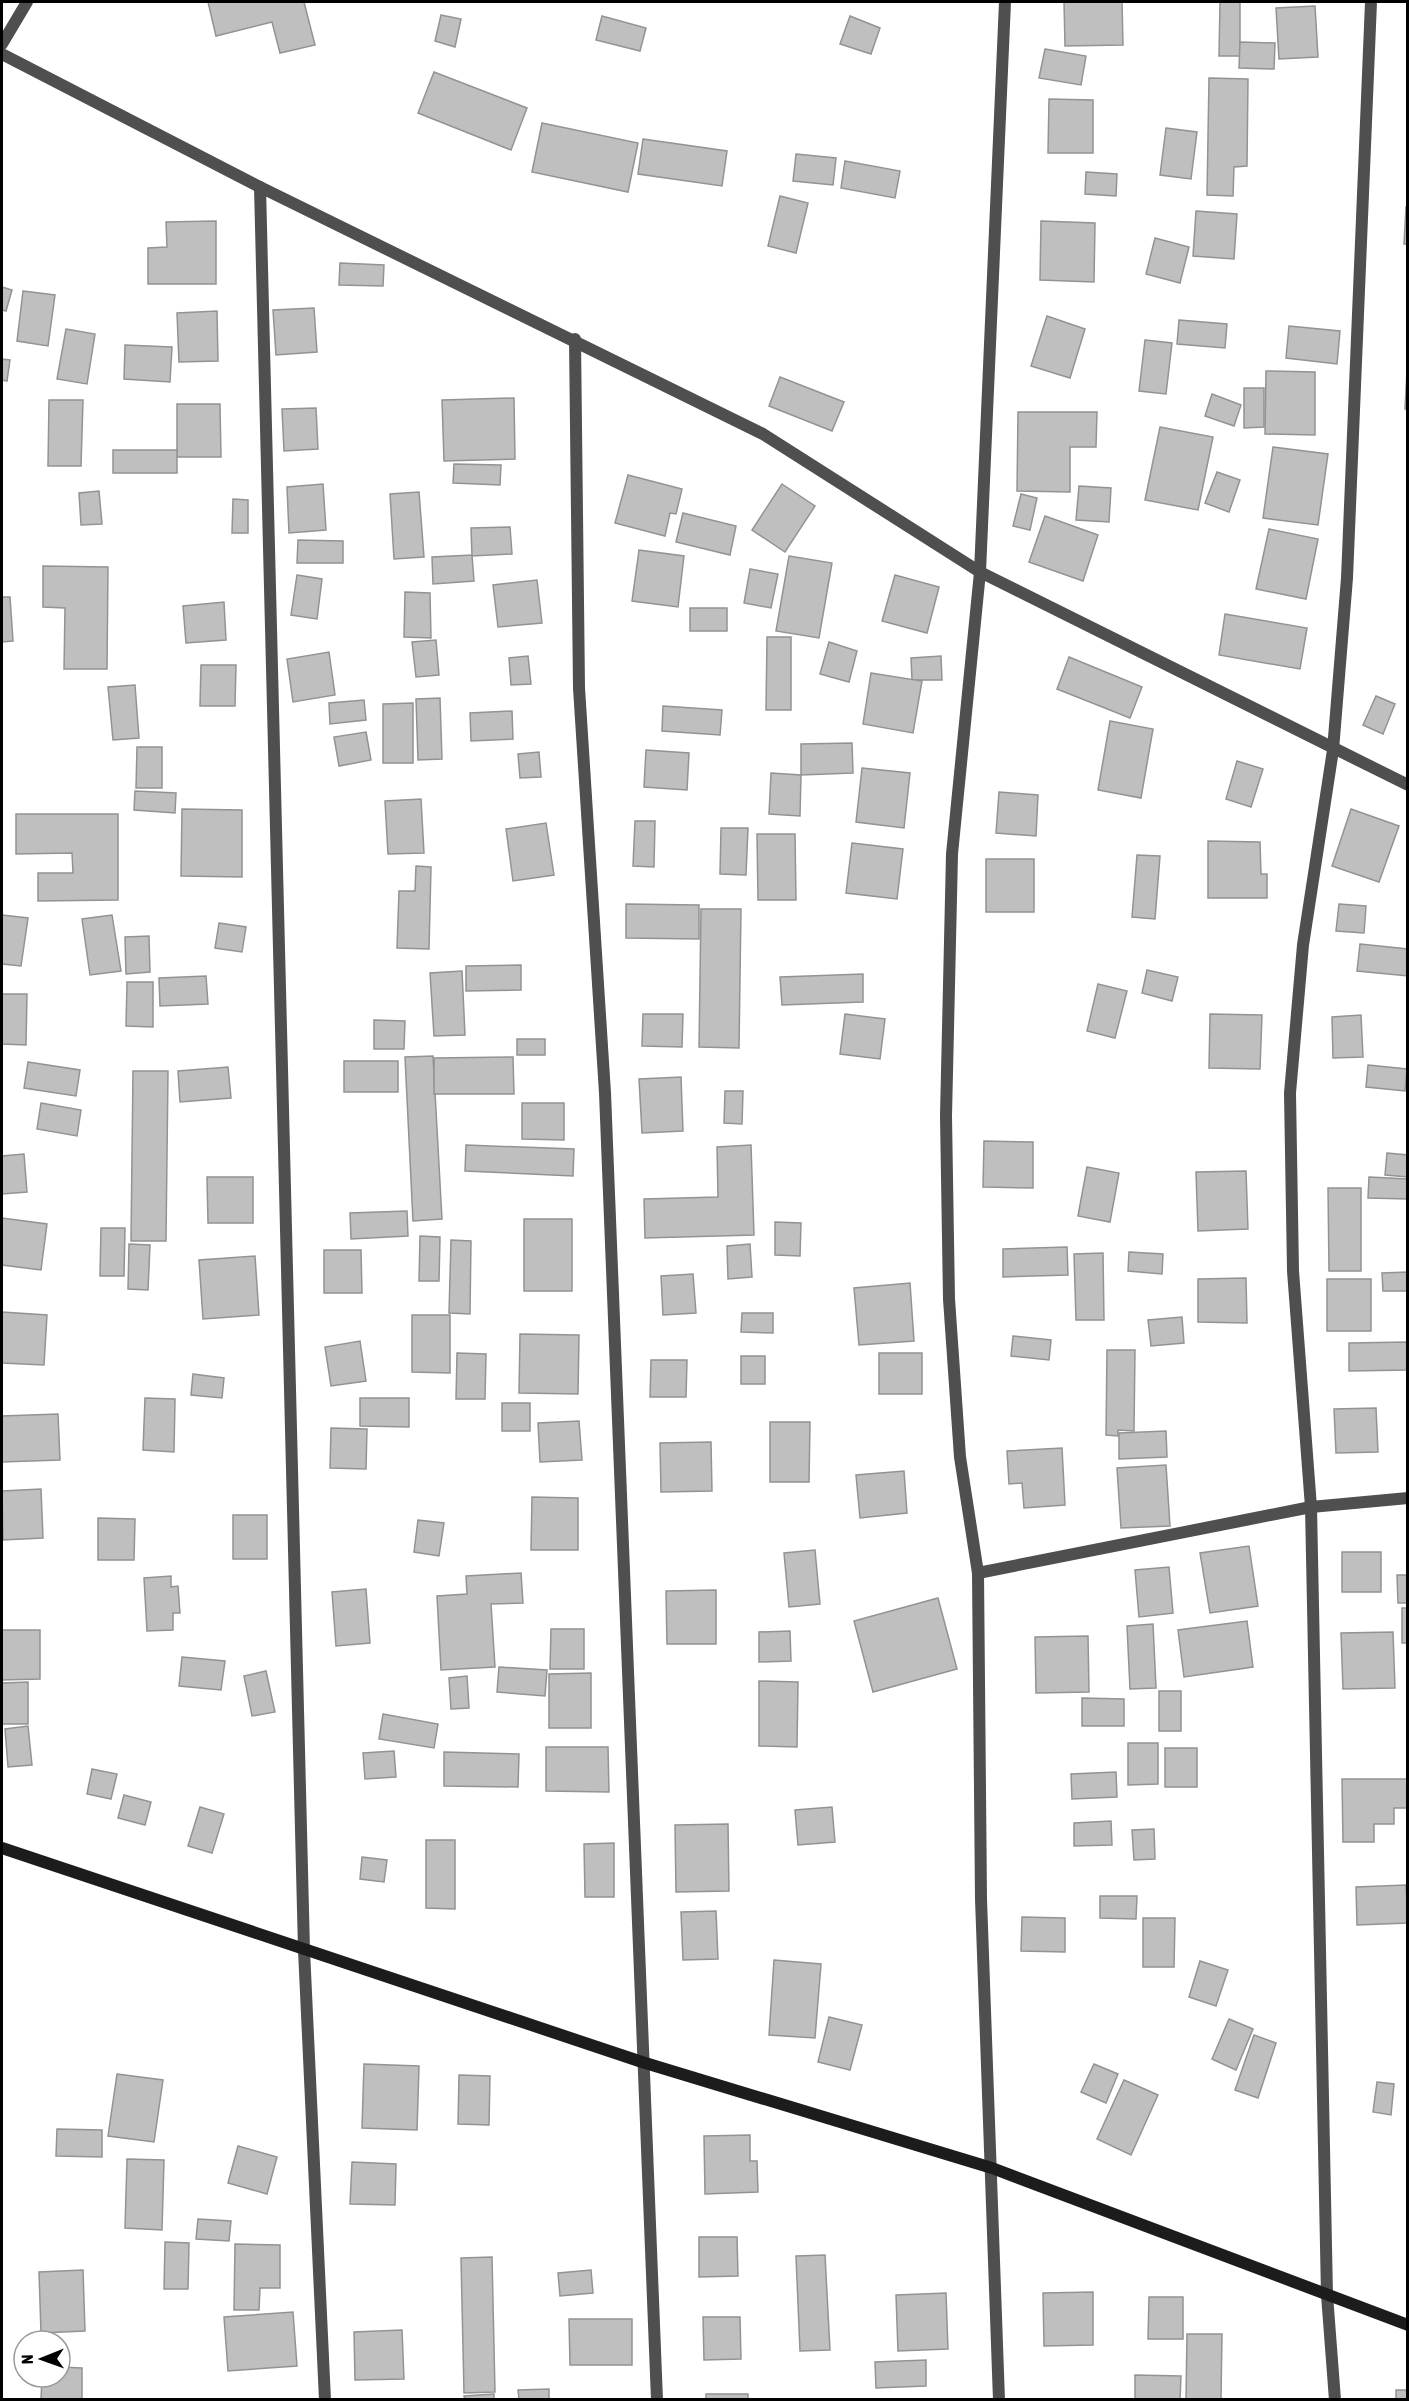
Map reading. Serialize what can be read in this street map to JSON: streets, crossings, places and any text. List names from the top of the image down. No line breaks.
{"north":"left"}
